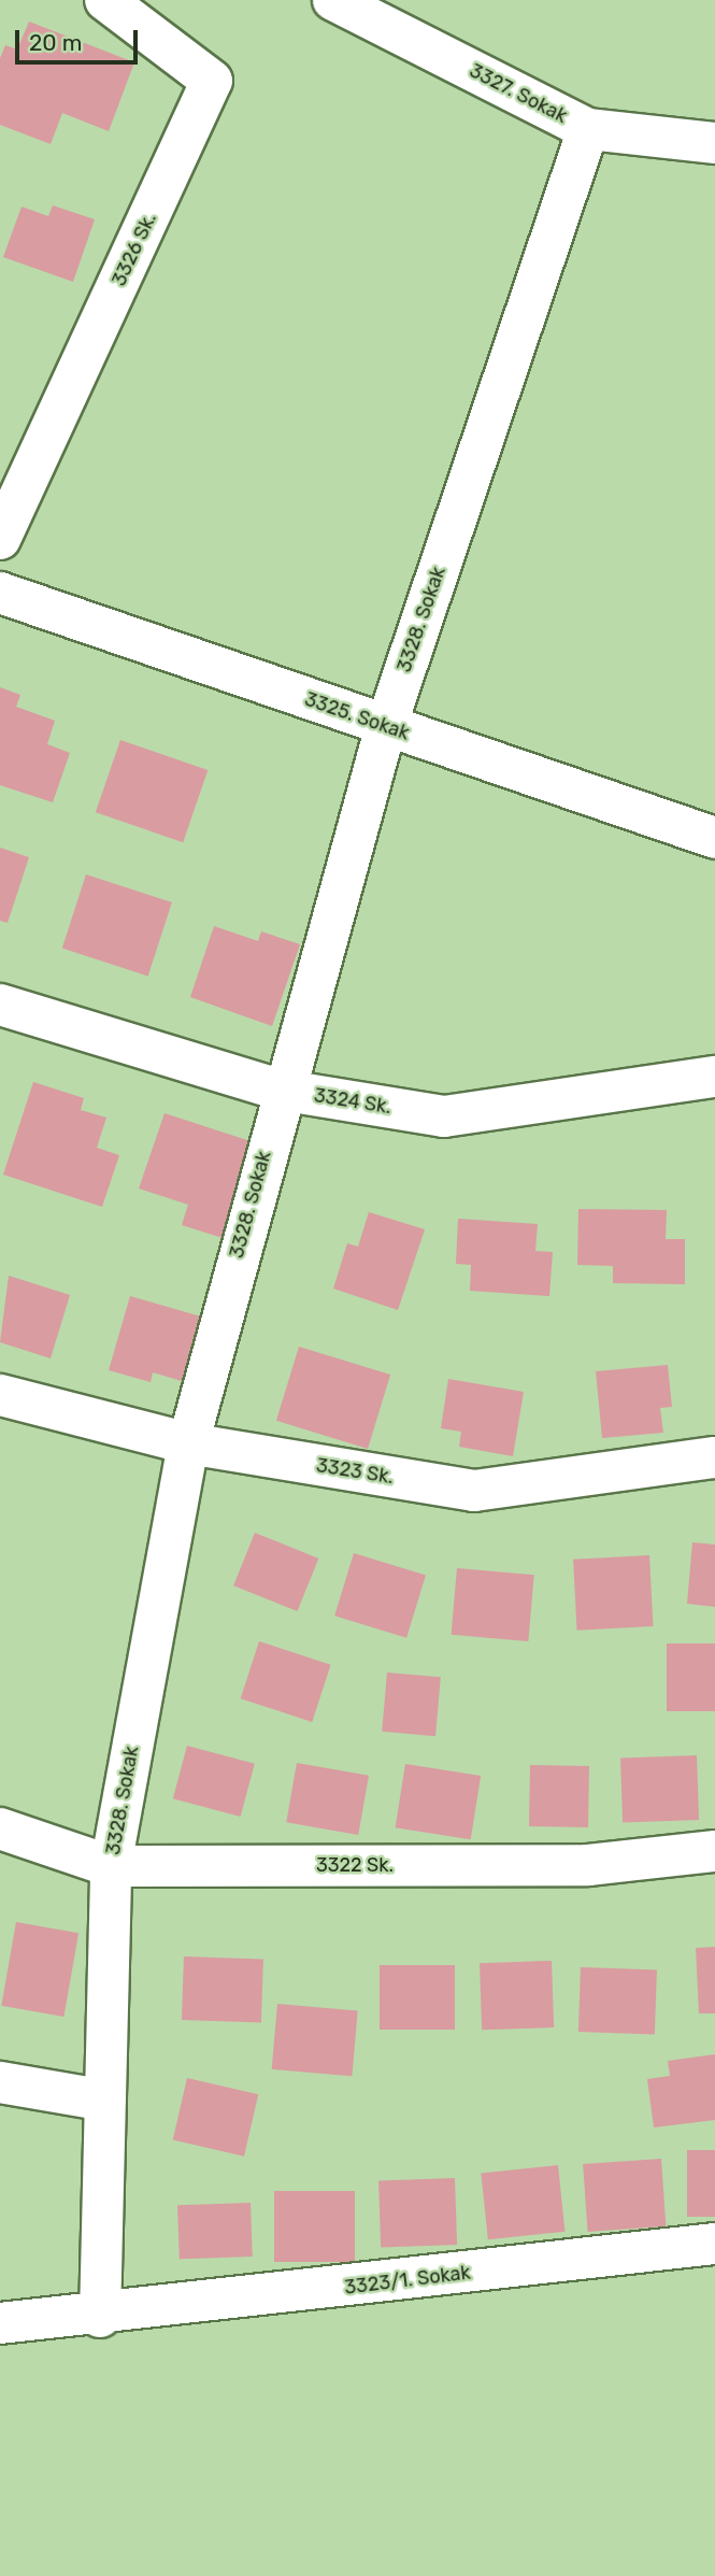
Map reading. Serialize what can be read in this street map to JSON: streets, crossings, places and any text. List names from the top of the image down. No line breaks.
{"streets":{"street":["3327. Sokak","3326 Sk.","3328. Sokak","3325. Sokak","3324 Sk.","3323 Sk.","3322 Sk.","3323/1. Sokak"]},"crossings":[["3327. Sokak","3328. Sokak"],["3328. Sokak","3325. Sokak"],["3328. Sokak","3324 Sk."],["3328. Sokak","3323 Sk."],["3328. Sokak","3322 Sk."],["3328. Sokak","3323/1. Sokak"]],"scale_bar":"20 m"}
